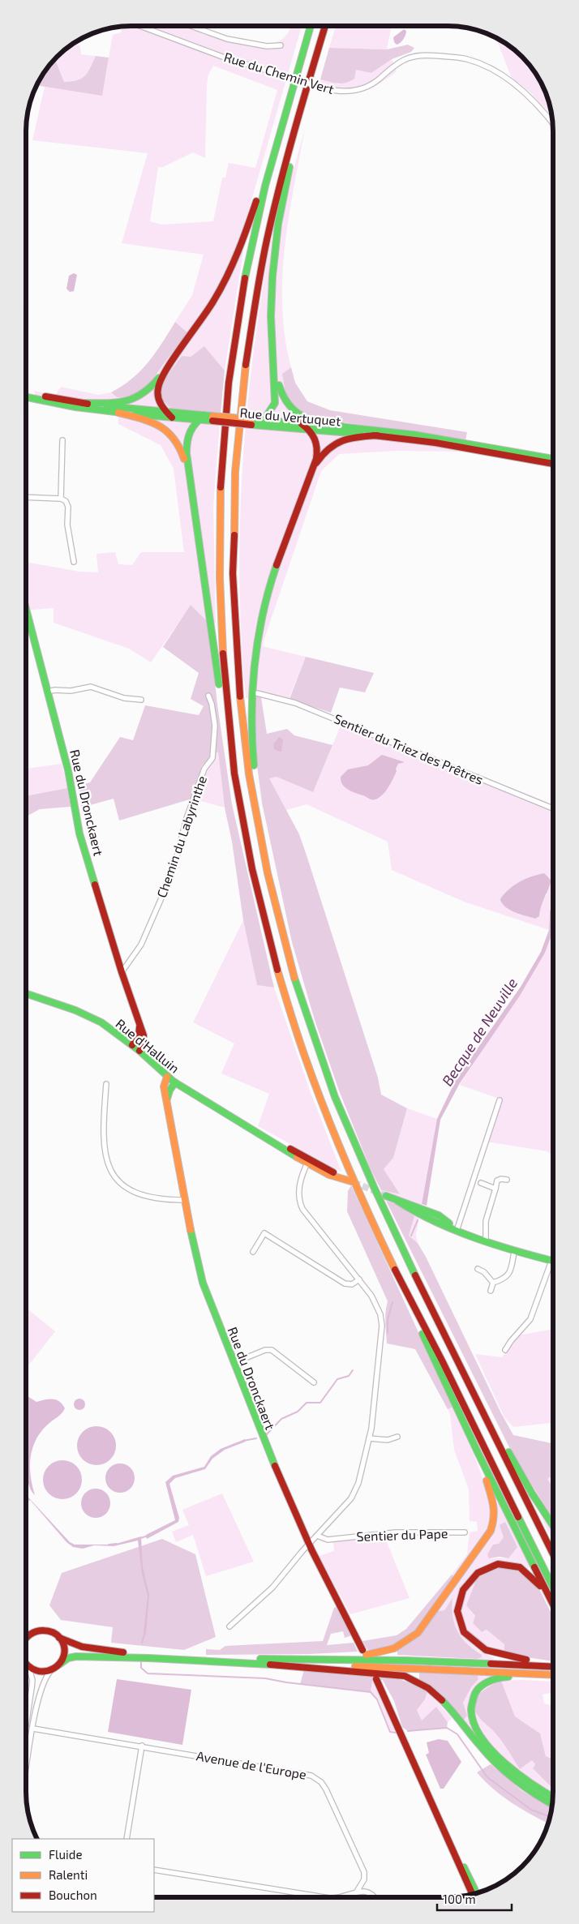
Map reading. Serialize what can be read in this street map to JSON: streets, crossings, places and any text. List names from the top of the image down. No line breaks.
{"streets":{"main road":["Rue du Vertuquet","Rue du Dronckaert","Rue d'Halluin"],"street":["Rue du Chemin Vert","Sentier du Triez des Prêtres","Chemin du Labyrinthe","Sentier du Pape","Avenue de l'Europe"]},"crossings":[["Rue du Dronckaert","Chemin du Labyrinthe"],["Rue du Dronckaert","Rue d'Halluin"]],"water":["Becque de Neuville"],"legend":["Fluide","Ralenti","Bouchon"],"scale_bar":"100 m"}
